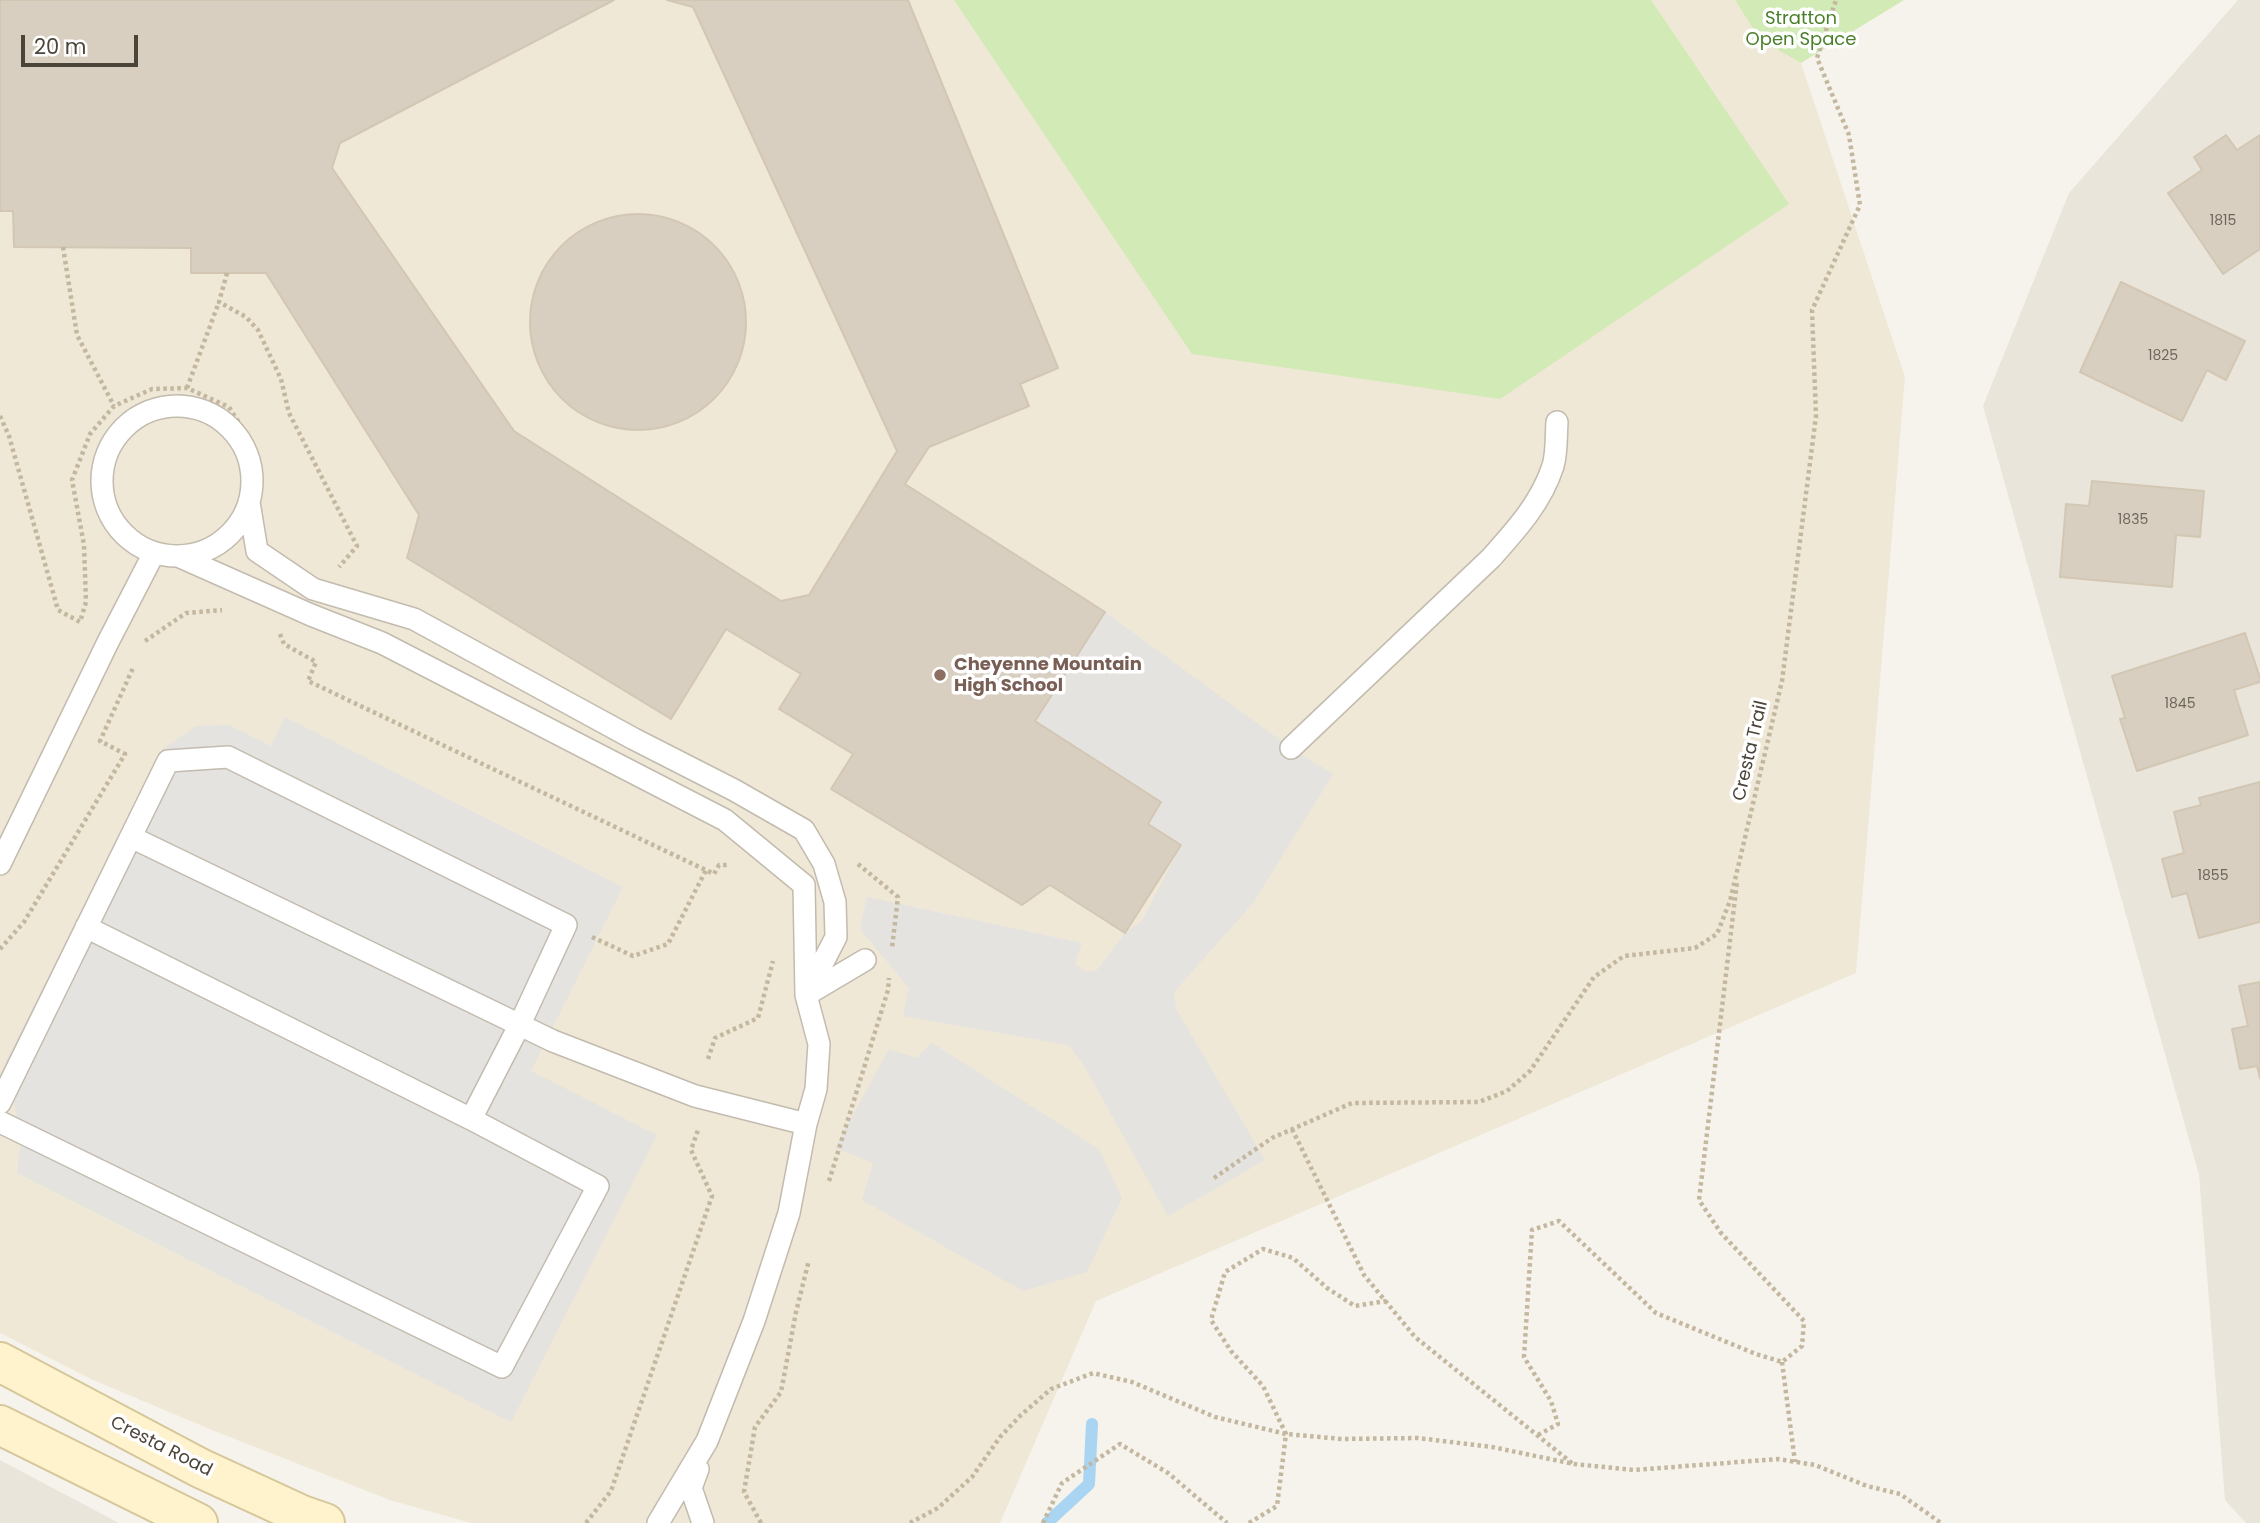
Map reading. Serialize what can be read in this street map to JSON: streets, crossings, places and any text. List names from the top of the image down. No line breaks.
{"streets":{"main road":["Cresta Road"],"path":["Cresta Trail"]},"parks":["Stratton Open Space"],"places":["Cheyenne Mountain High School"],"house_numbers":["1815","1825","1835","1845","1855"],"scale_bar":"20 m"}
